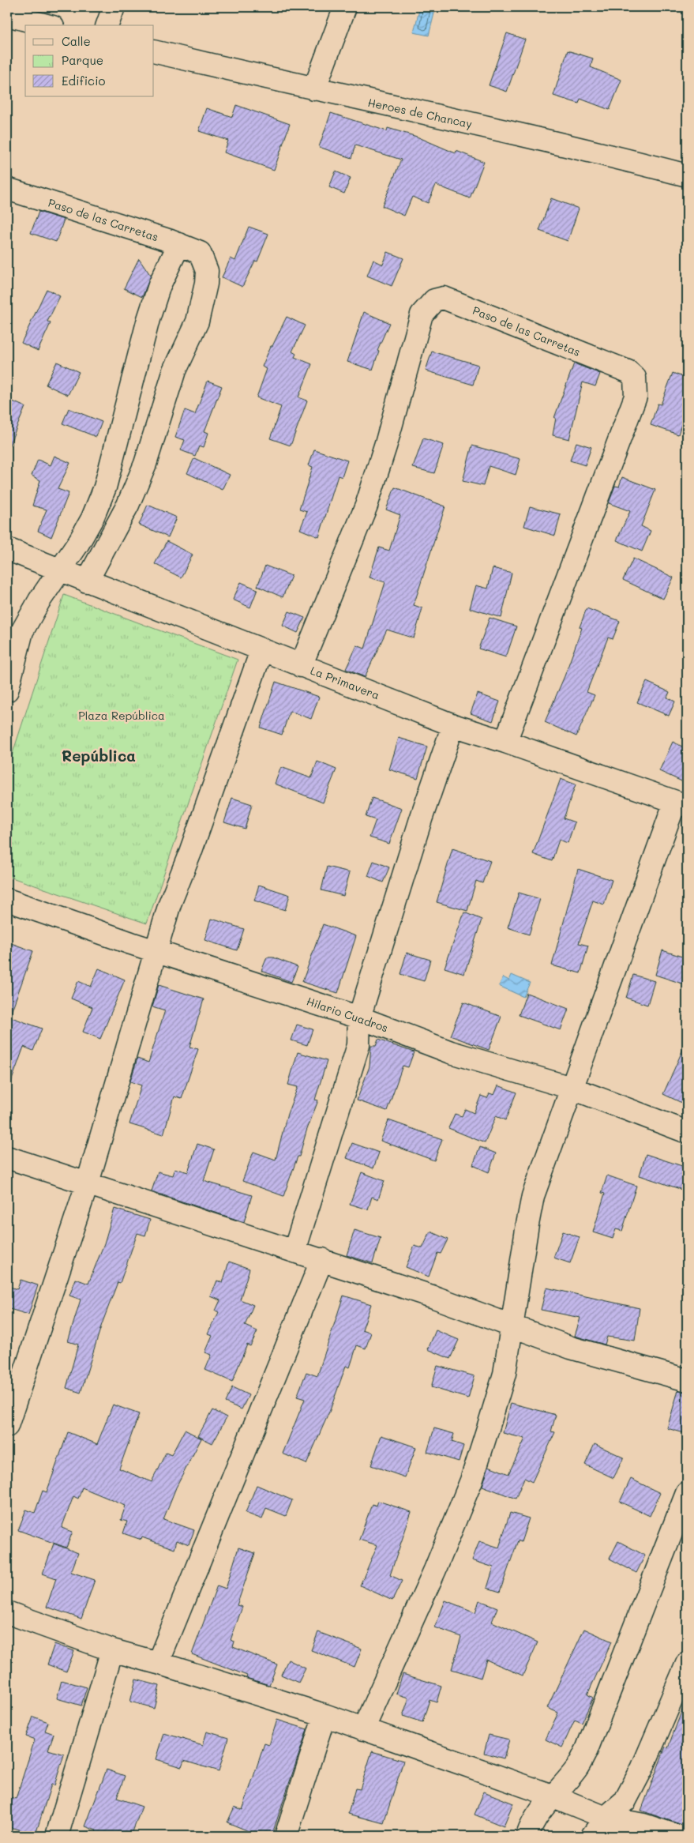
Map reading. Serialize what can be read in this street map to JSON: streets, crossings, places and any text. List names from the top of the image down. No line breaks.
{"streets":{"street":["Heroes de Chancay","Paso de las Carretas","La Primavera","Hilario Cuadros"]},"crossings":[["Paso de las Carretas","La Primavera"]],"districts":["República"],"parks":["Plaza República"],"legend":["Calle","Parque","Edificio"]}
